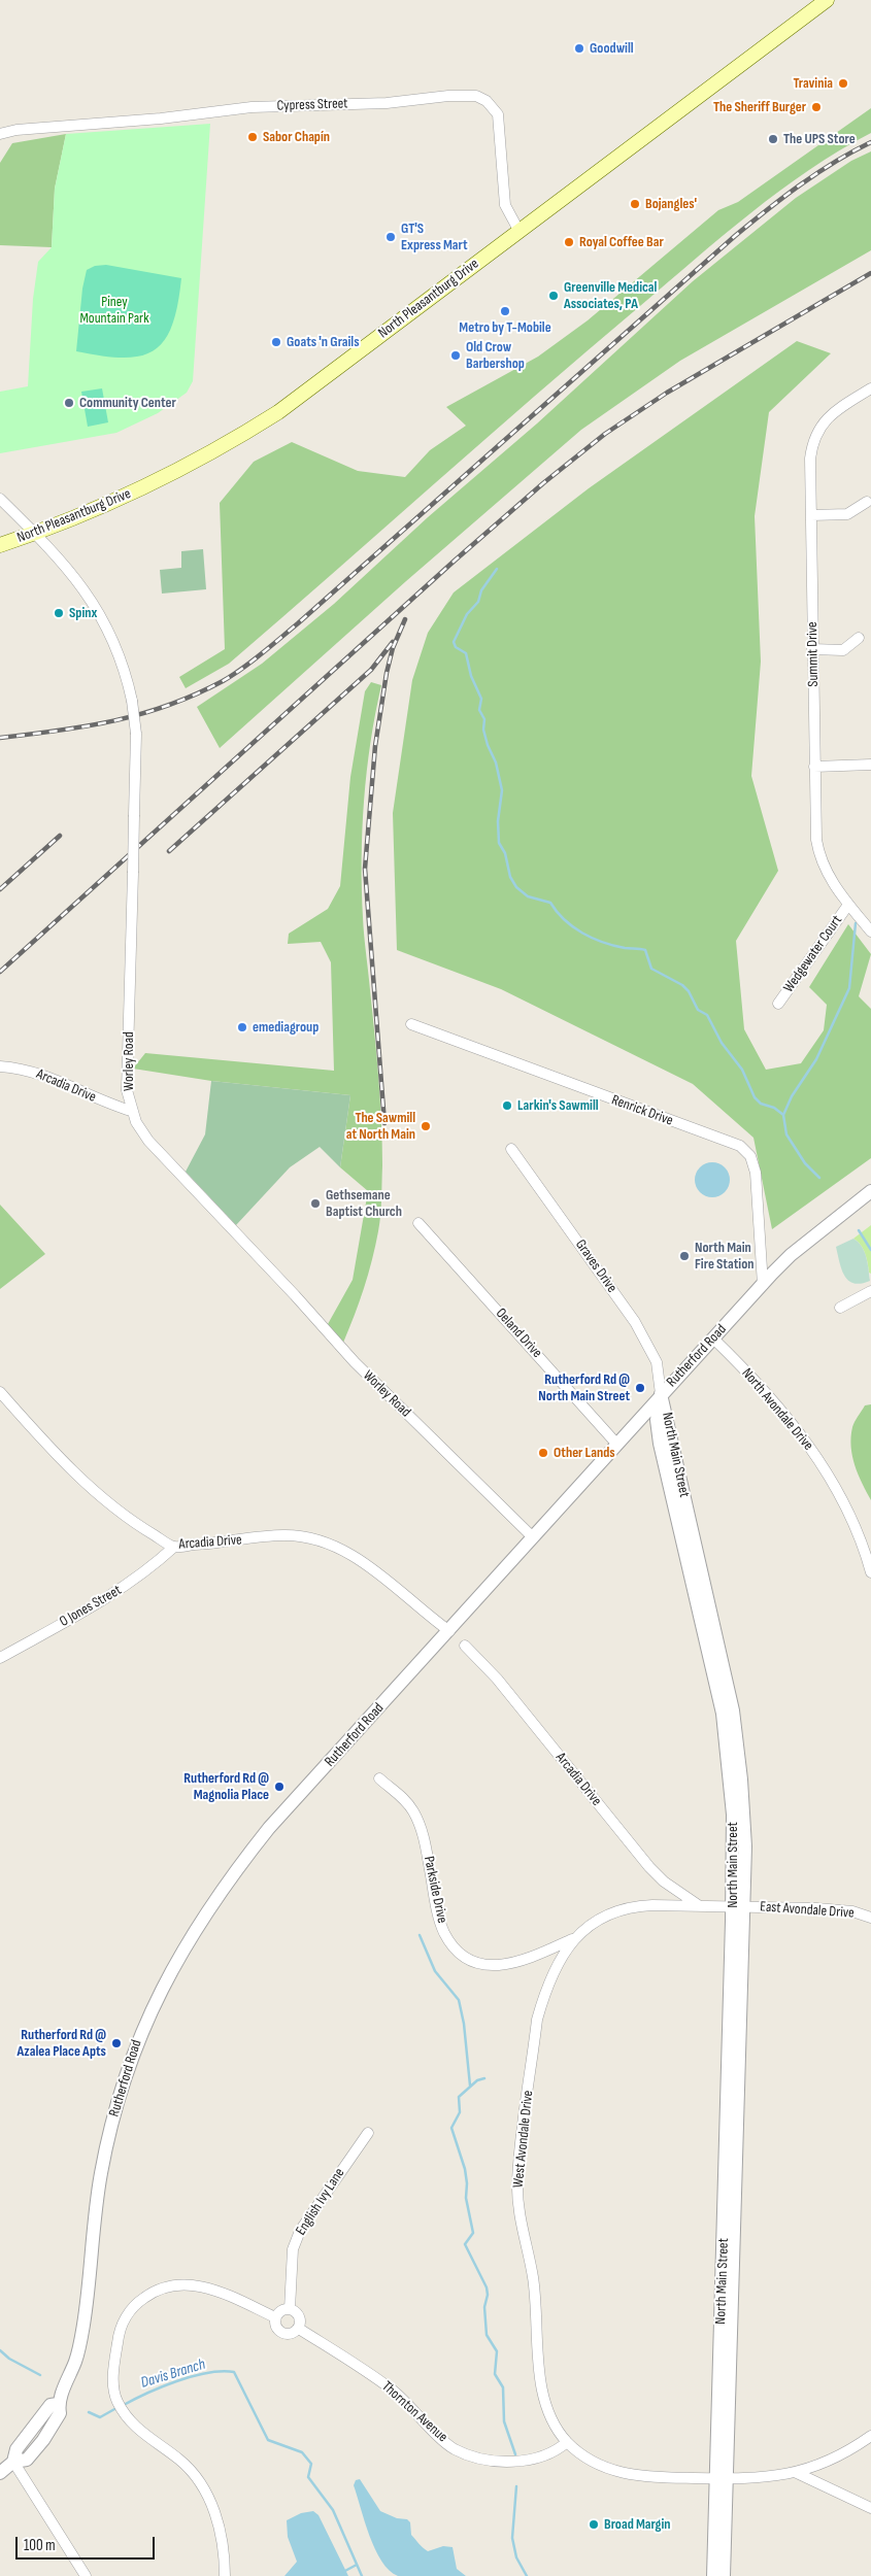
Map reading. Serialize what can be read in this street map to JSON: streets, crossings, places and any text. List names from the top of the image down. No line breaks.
{"streets":{"main road":["North Pleasantburg Drive"],"street":["Cypress Street","Summit Drive","Wedgewater Court","Worley Road","Arcadia Drive","Renrick Drive","Graves Drive","Oeland Drive","Rutherford Road","North Avondale Drive","North Main Street","O Jones Street","Parkside Drive","East Avondale Drive","West Avondale Drive","English Ivy Lane","Thornton Avenue"]},"crossings":[["Cypress Street","North Pleasantburg Drive"],["North Pleasantburg Drive","Worley Road"],["Summit Drive","Wedgewater Court"],["Worley Road","Arcadia Drive"],["Worley Road","Rutherford Road"],["Arcadia Drive","Rutherford Road"],["Arcadia Drive","O Jones Street"],["Arcadia Drive","West Avondale Drive"],["Renrick Drive","Rutherford Road"],["Graves Drive","Rutherford Road"],["Graves Drive","North Main Street"],["Oeland Drive","Rutherford Road"],["Rutherford Road","North Avondale Drive"],["Rutherford Road","North Main Street"],["North Main Street","East Avondale Drive"],["North Main Street","West Avondale Drive"],["Parkside Drive","West Avondale Drive"],["East Avondale Drive","West Avondale Drive"],["West Avondale Drive","Thornton Avenue"],["English Ivy Lane","Thornton Avenue"]],"water":["Davis Branch"],"parks":["Piney Mountain Park"],"places":["Goodwill","Travinia","The Sheriff Burger","Sabor Chapín","The UPS Store","Bojangles'","GT'S Express Mart","Royal Coffee Bar","Greenville Medical Associates, PA","Metro by T-Mobile","Goats 'n Grails","Old Crow Barbershop","Community Center","Spinx","emediagroup","Larkin's Sawmill","The Sawmill at North Main","Gethsemane Baptist Church","North Main Fire Station","Rutherford Rd @ North Main Street","Other Lands","Rutherford Rd @ Magnolia Place","Rutherford Rd @ Azalea Place Apts","Broad Margin"],"scale_bar":"100 m"}
